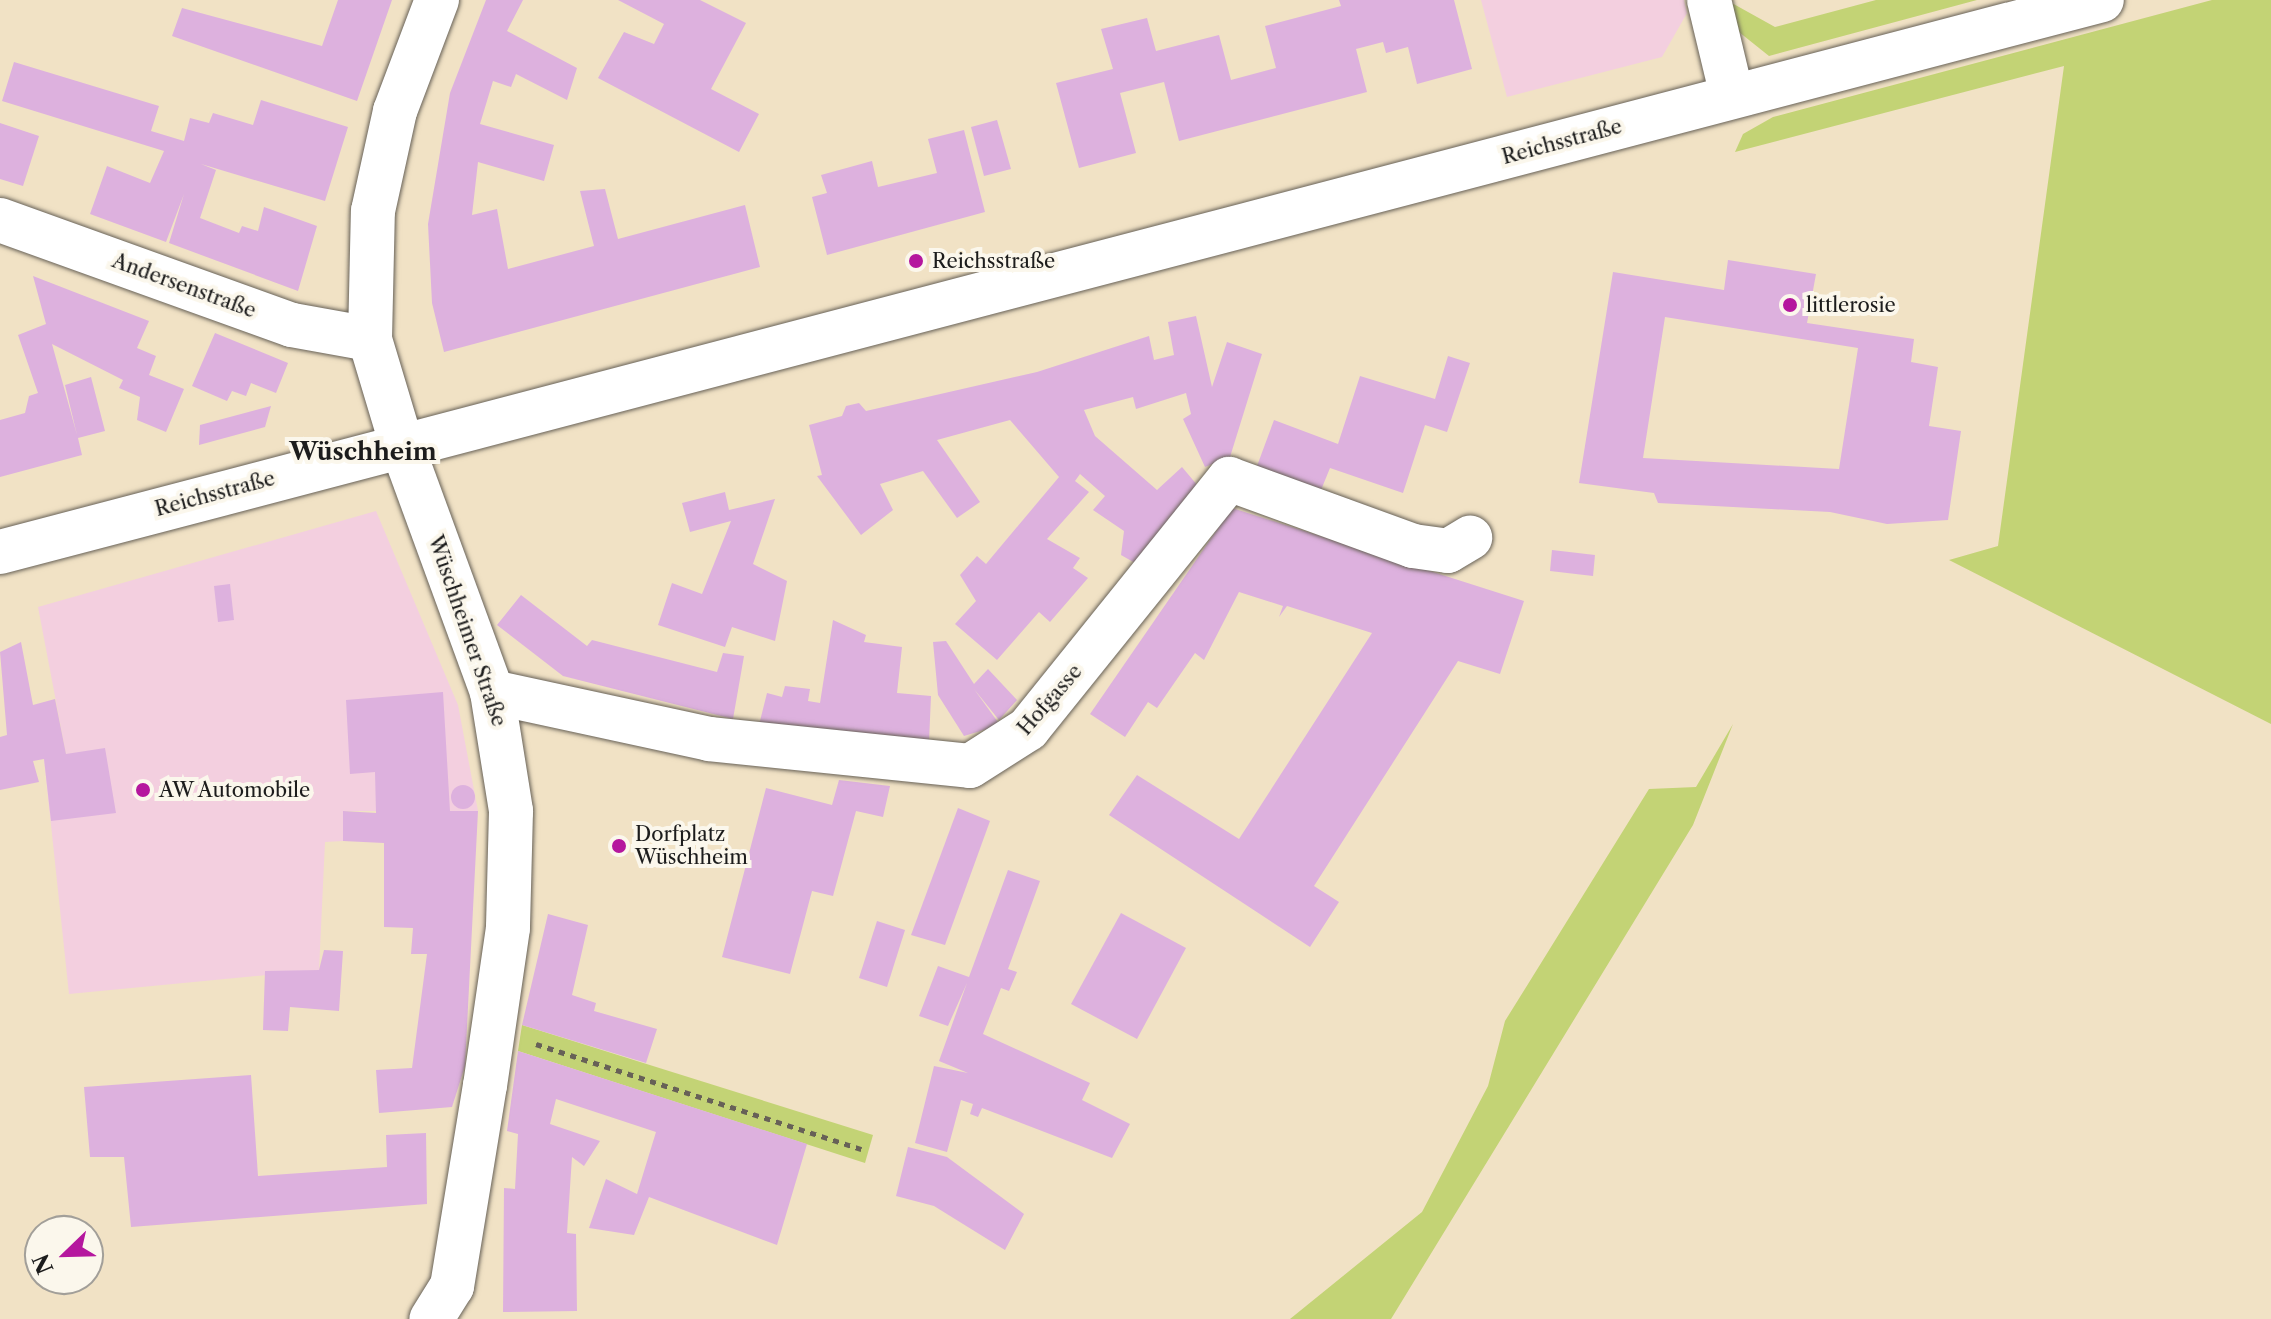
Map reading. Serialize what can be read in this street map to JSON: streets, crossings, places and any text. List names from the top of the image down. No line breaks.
{"streets":{"street":["Reichsstraße","Andersenstraße","Wüschheimer Straße","Hofgasse"]},"crossings":[["Reichsstraße","Wüschheimer Straße"],["Andersenstraße","Wüschheimer Straße"],["Wüschheimer Straße","Hofgasse"]],"districts":["Wüschheim"],"places":["Reichsstraße","littlerosie","AW Automobile","Dorfplatz Wüschheim"],"north":"bottom left"}
